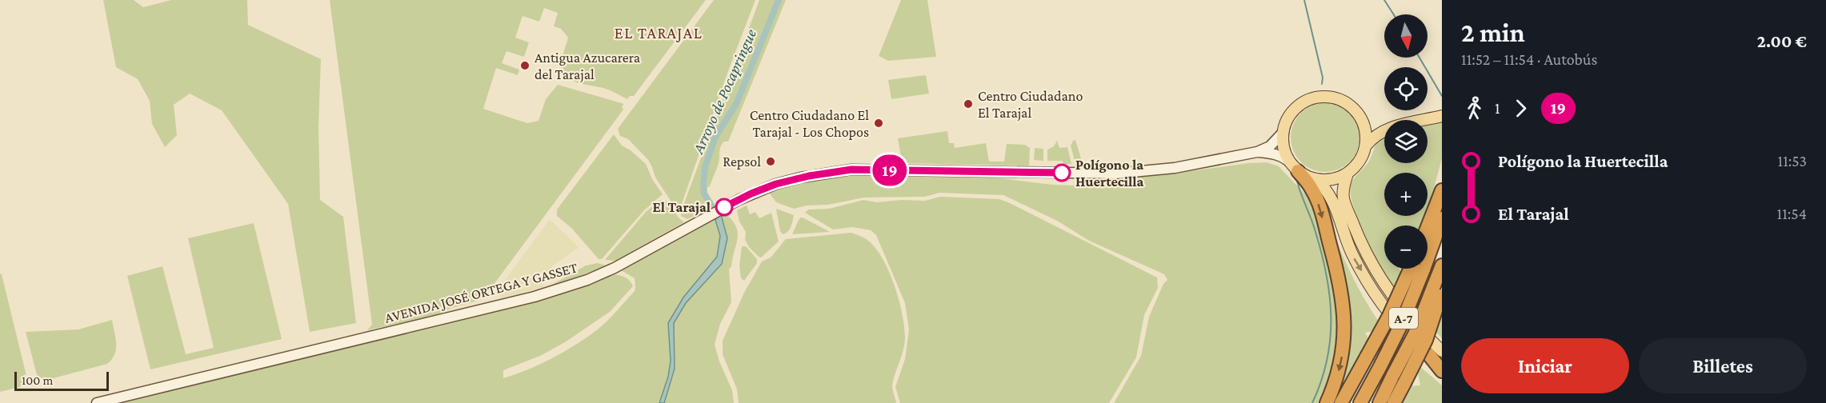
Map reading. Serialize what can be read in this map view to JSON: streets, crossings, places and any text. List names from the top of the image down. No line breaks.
{"streets":{"highway":["A-7"],"main road":["AVENIDA JOSÉ ORTEGA Y GASSET"]},"districts":["EL TARAJAL"],"water":["Arroyo de Pocapringue"],"places":["Antigua Azucarera del Tarajal","Centro Ciudadano El Tarajal","Centro Ciudadano El Tarajal - Los Chopos","Repsol","Polígono la Huertecilla","El Tarajal"],"lines":["bus line 19"],"scale_bar":"100 m","north":"bottom","page":{"on_map":"19","heading":["2 min","11:52 – 11:54 · Autobús","2.00 €"],"map_buttons":["+","−"],"legs":["1","19"],"list":[{"name":"Polígono la Huertecilla","value":"11:53"},{"name":"El Tarajal","value":"11:54"}],"buttons":["Iniciar","Billetes"],"scale":"100 m"}}
